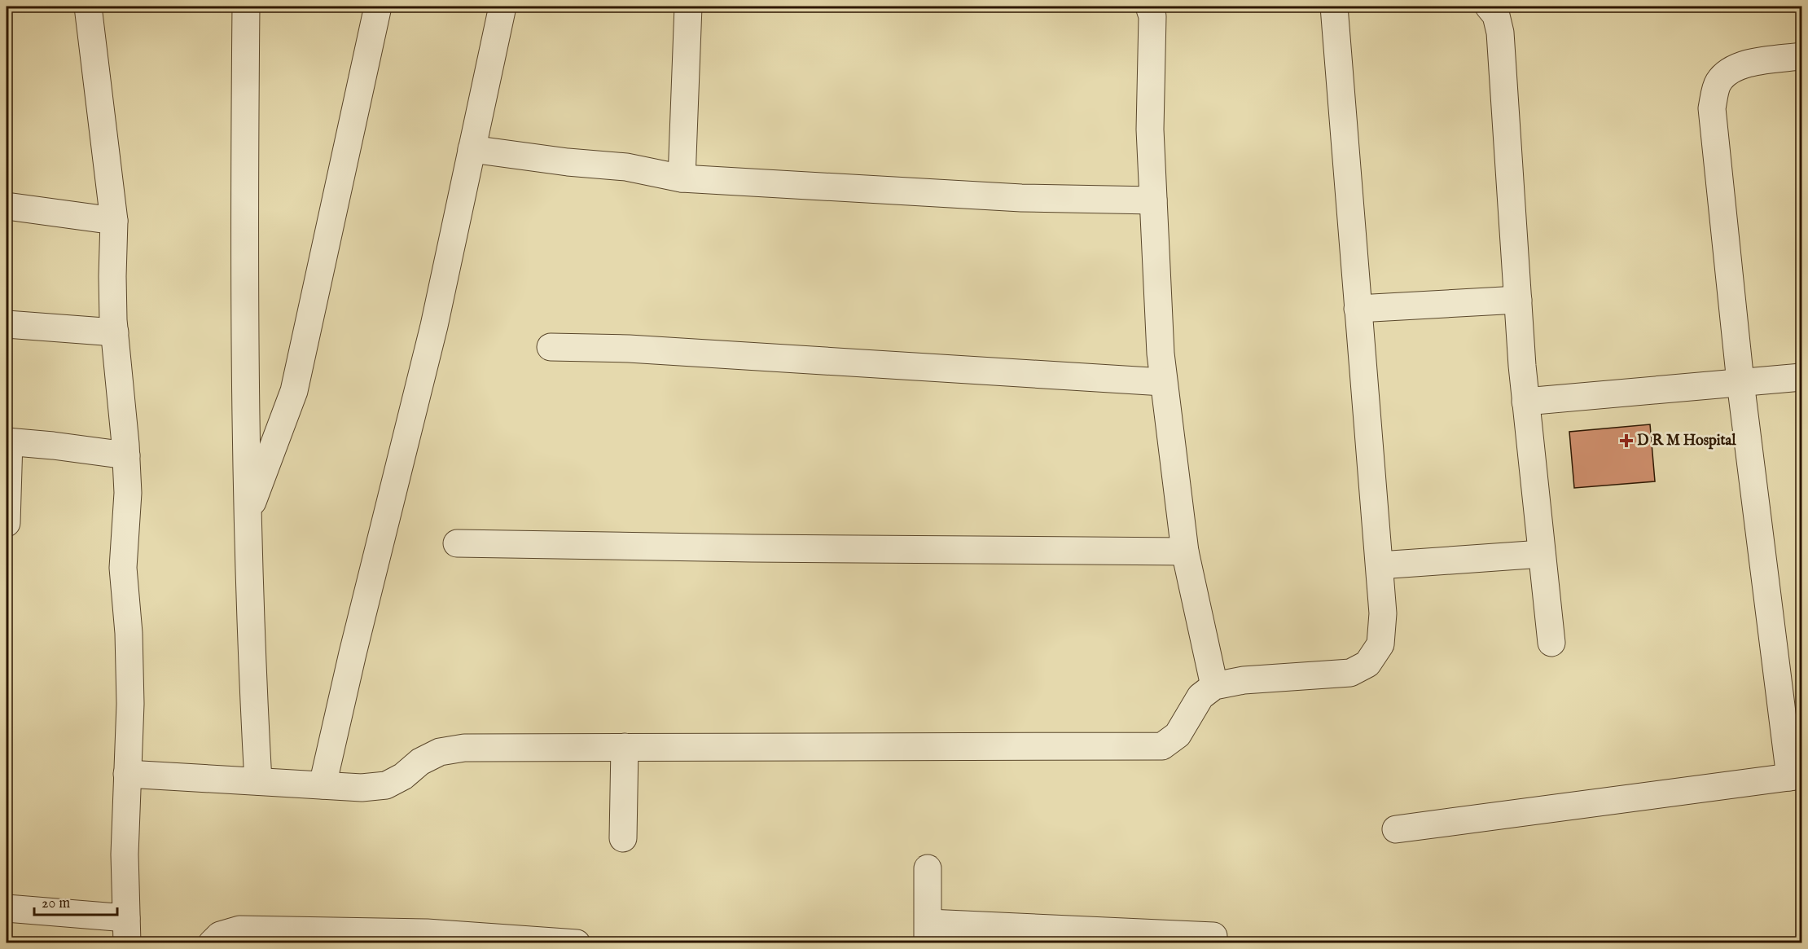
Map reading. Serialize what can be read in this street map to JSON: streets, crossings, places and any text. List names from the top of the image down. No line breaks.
{"places":{"health":["D R M Hospital"]},"scale_bar":"20 m"}
